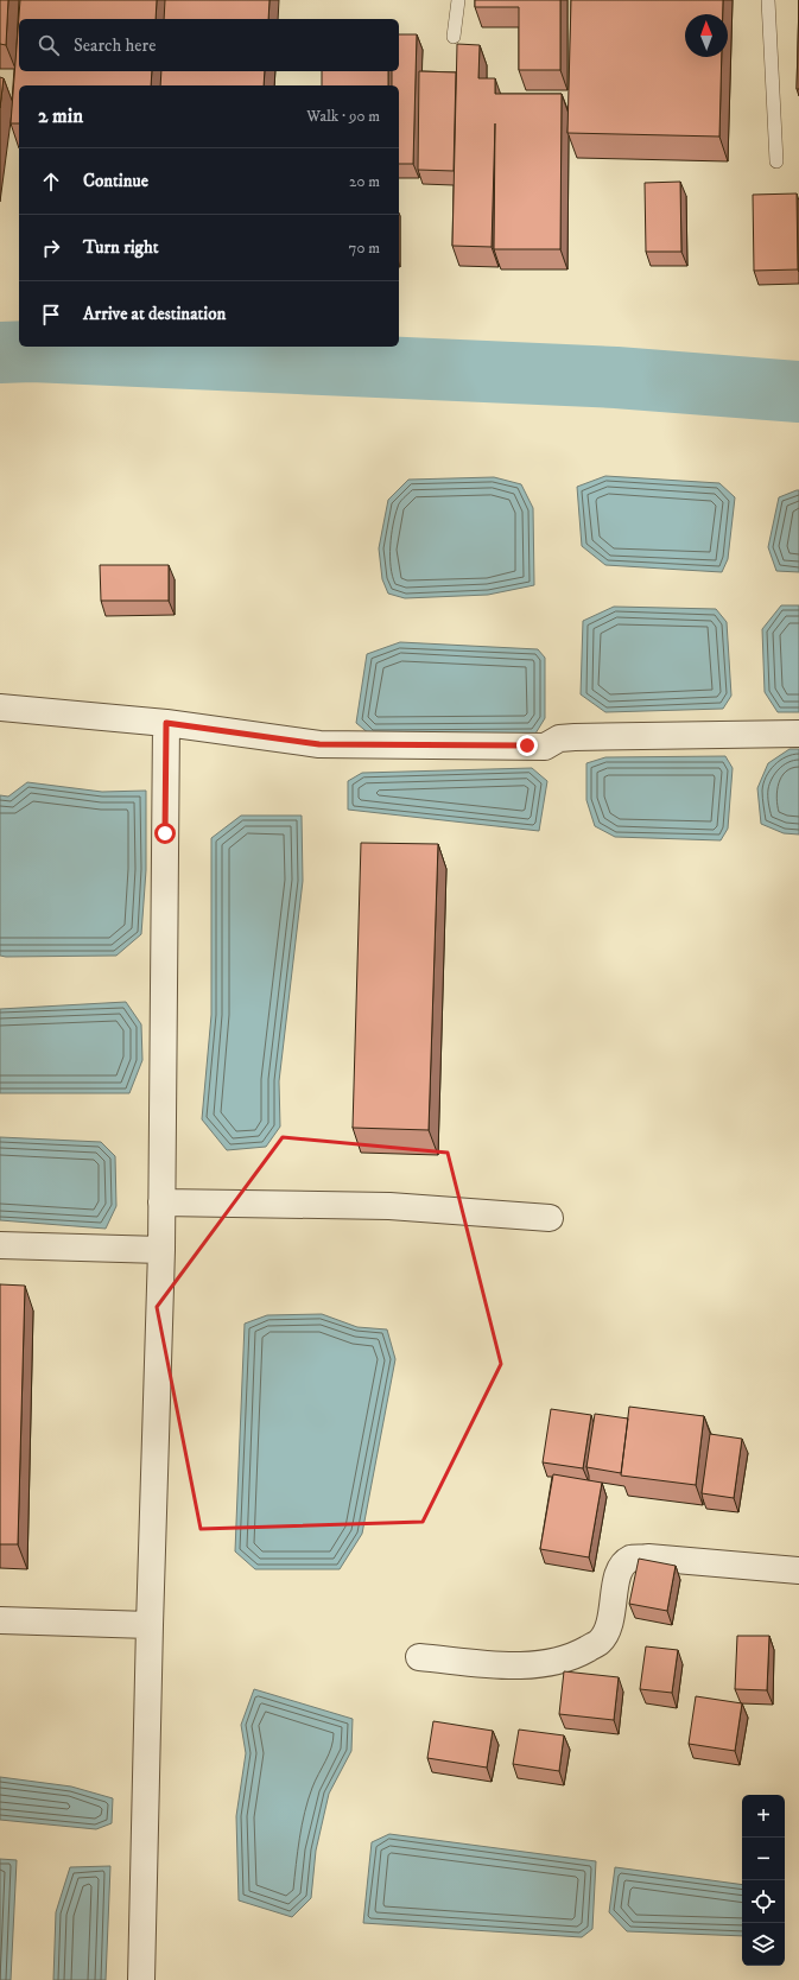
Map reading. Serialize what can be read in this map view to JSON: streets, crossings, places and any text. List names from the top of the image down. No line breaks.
{"north":"top","page":{"search":"Search here","heading":["2 min","Walk · 90 m"],"list":[["Continue","20 m"],["Turn right","70 m"],"Arrive at destination"],"map_buttons":["+","−"]}}
